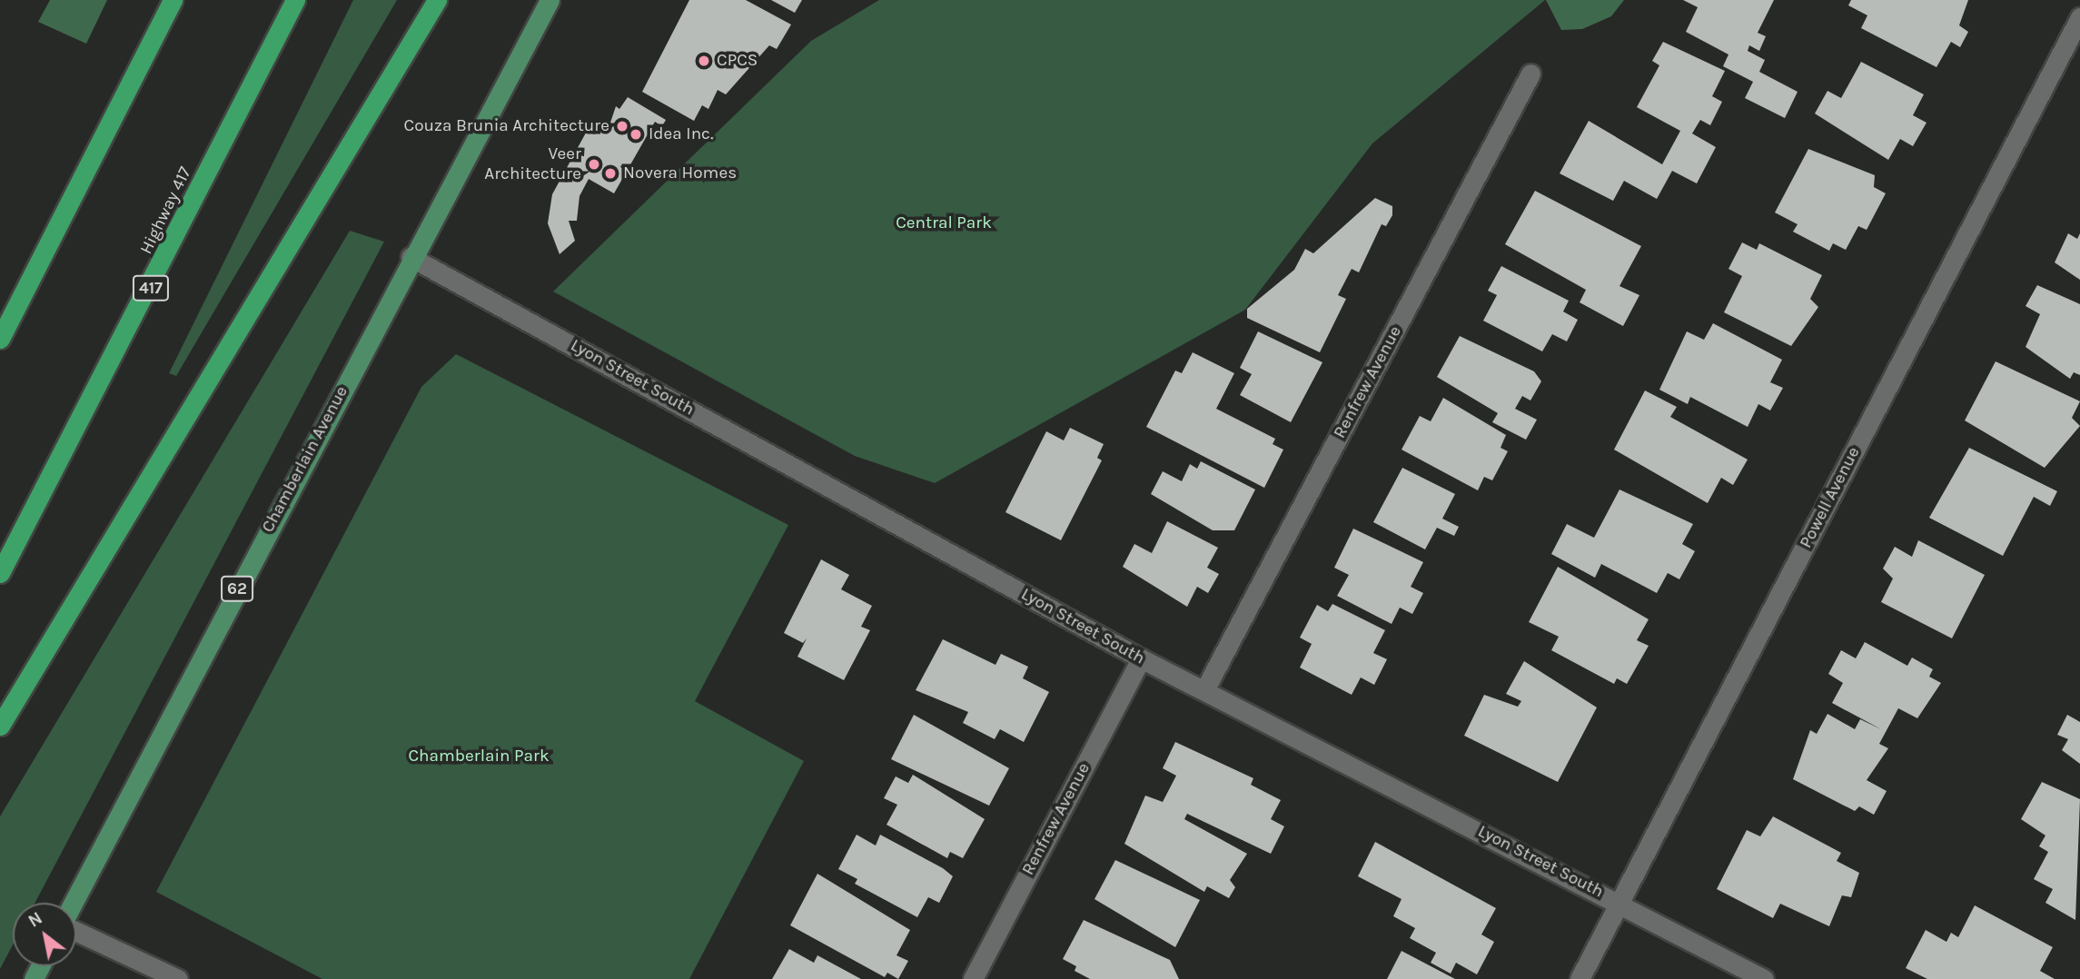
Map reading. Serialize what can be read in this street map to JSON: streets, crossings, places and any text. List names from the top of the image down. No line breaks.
{"streets":{"highway":["Highway 417","417"],"main road":["Chamberlain Avenue","62"],"street":["Lyon Street South","Renfrew Avenue","Powell Avenue"]},"crossings":[["Lyon Street South","Renfrew Avenue"],["Lyon Street South","Chamberlain Avenue"],["Lyon Street South","Powell Avenue"]],"parks":["Central Park","Chamberlain Park"],"places":["CPCS","Couza Brunia Architecture","Idea Inc.","Veer Architecture","Novera Homes"],"north":"top left"}
